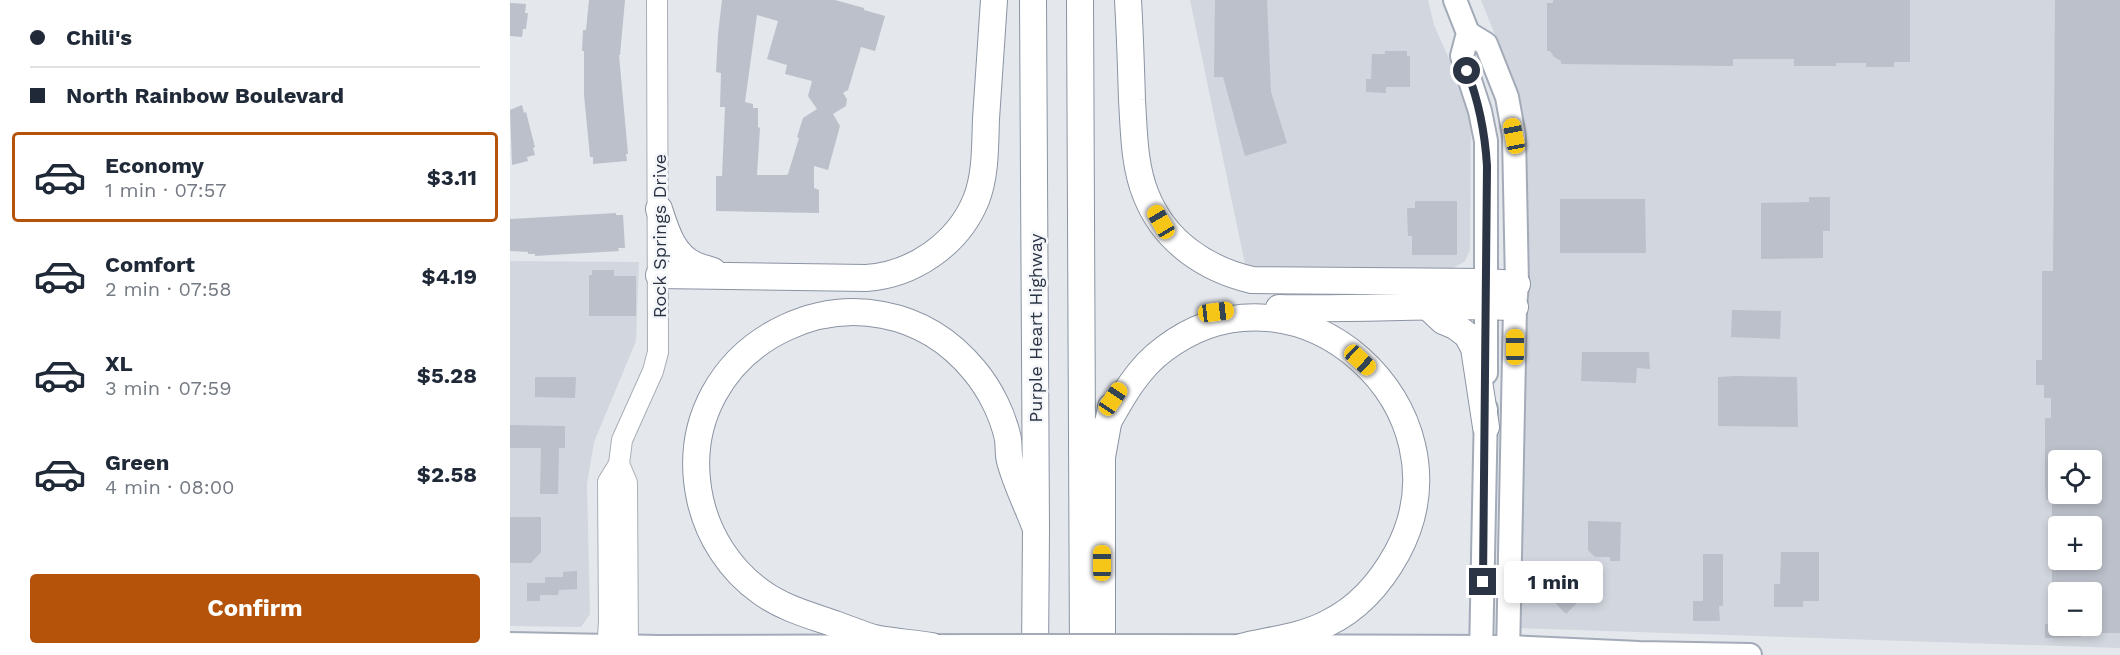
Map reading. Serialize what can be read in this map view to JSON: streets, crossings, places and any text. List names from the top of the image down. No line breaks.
{"streets":{"highway":["Purple Heart Highway"],"main road":["Rock Springs Drive"]},"page":{"banner":["Chili's","North Rainbow Boulevard"],"list":[{"name":"Economy","note":"1 min · 07:57","value":"$3.11"},{"name":"Comfort","note":"2 min · 07:58","value":"$4.19"},{"name":"XL","note":"3 min · 07:59","value":"$5.28"},{"name":"Green","note":"4 min · 08:00","value":"$2.58"}],"map_buttons":["+","−"],"bubble":"1 min","buttons":"Confirm"}}
